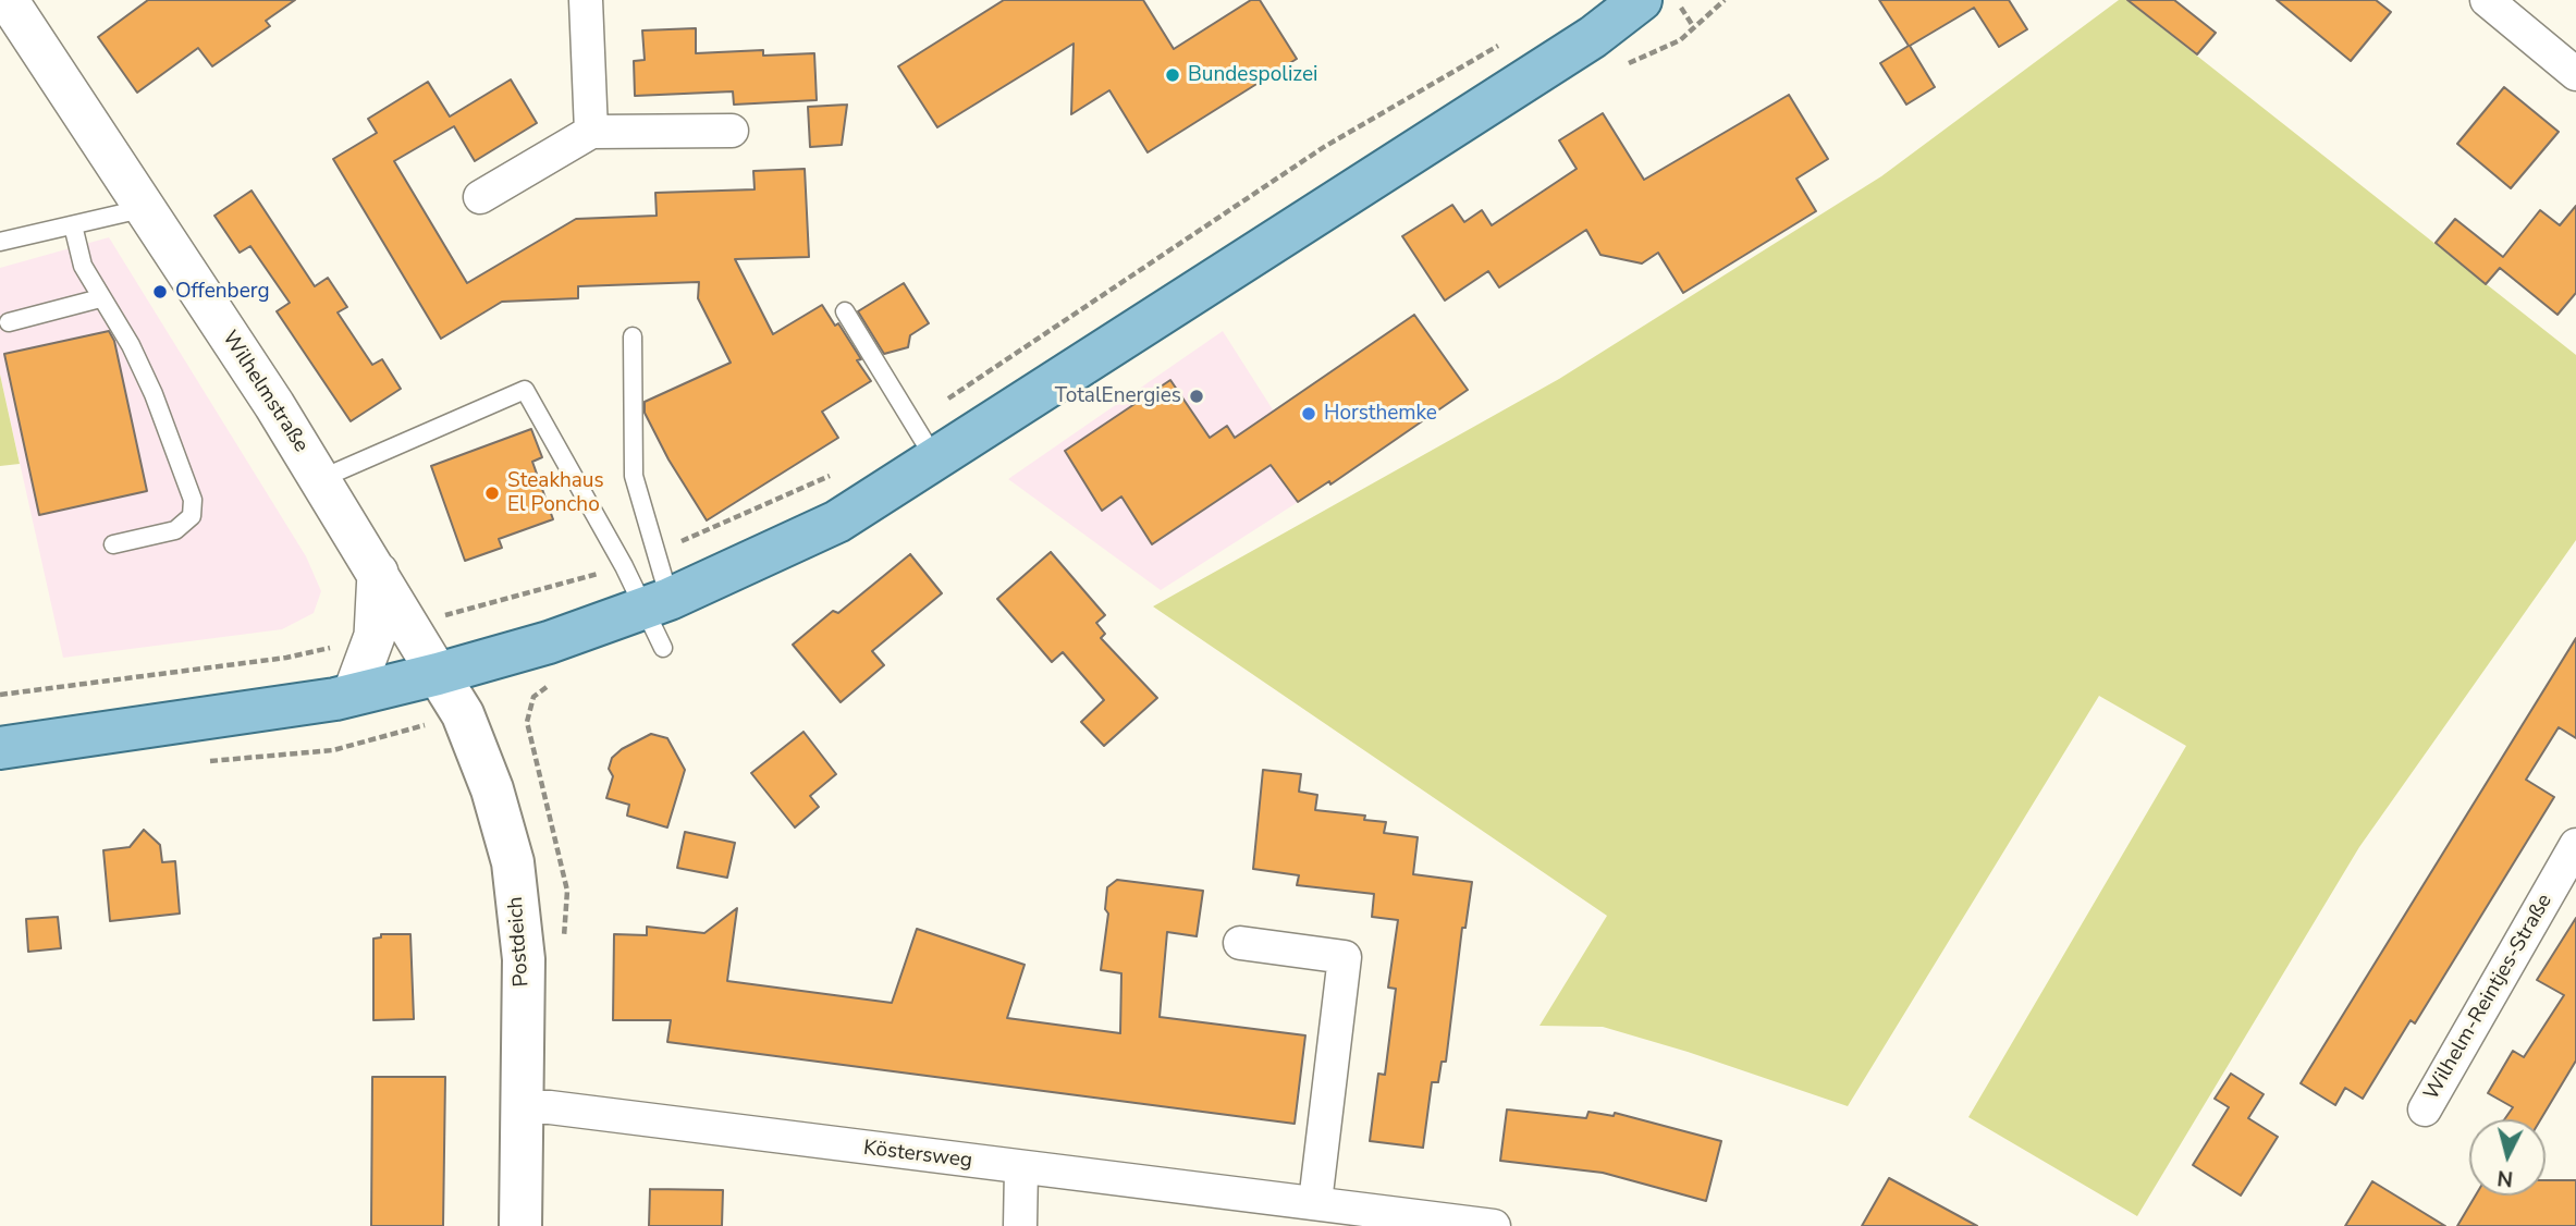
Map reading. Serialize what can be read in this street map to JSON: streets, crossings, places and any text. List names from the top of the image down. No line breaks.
{"streets":{"main road":["Postdeich"],"street":["Wilhelmstraße","Wilhelm-Reintjes-Straße","Köstersweg"]},"crossings":[["Postdeich","Köstersweg"]],"places":["Bundespolizei","Offenberg","TotalEnergies","Horsthemke","Steakhaus El Poncho"],"north":"bottom"}
